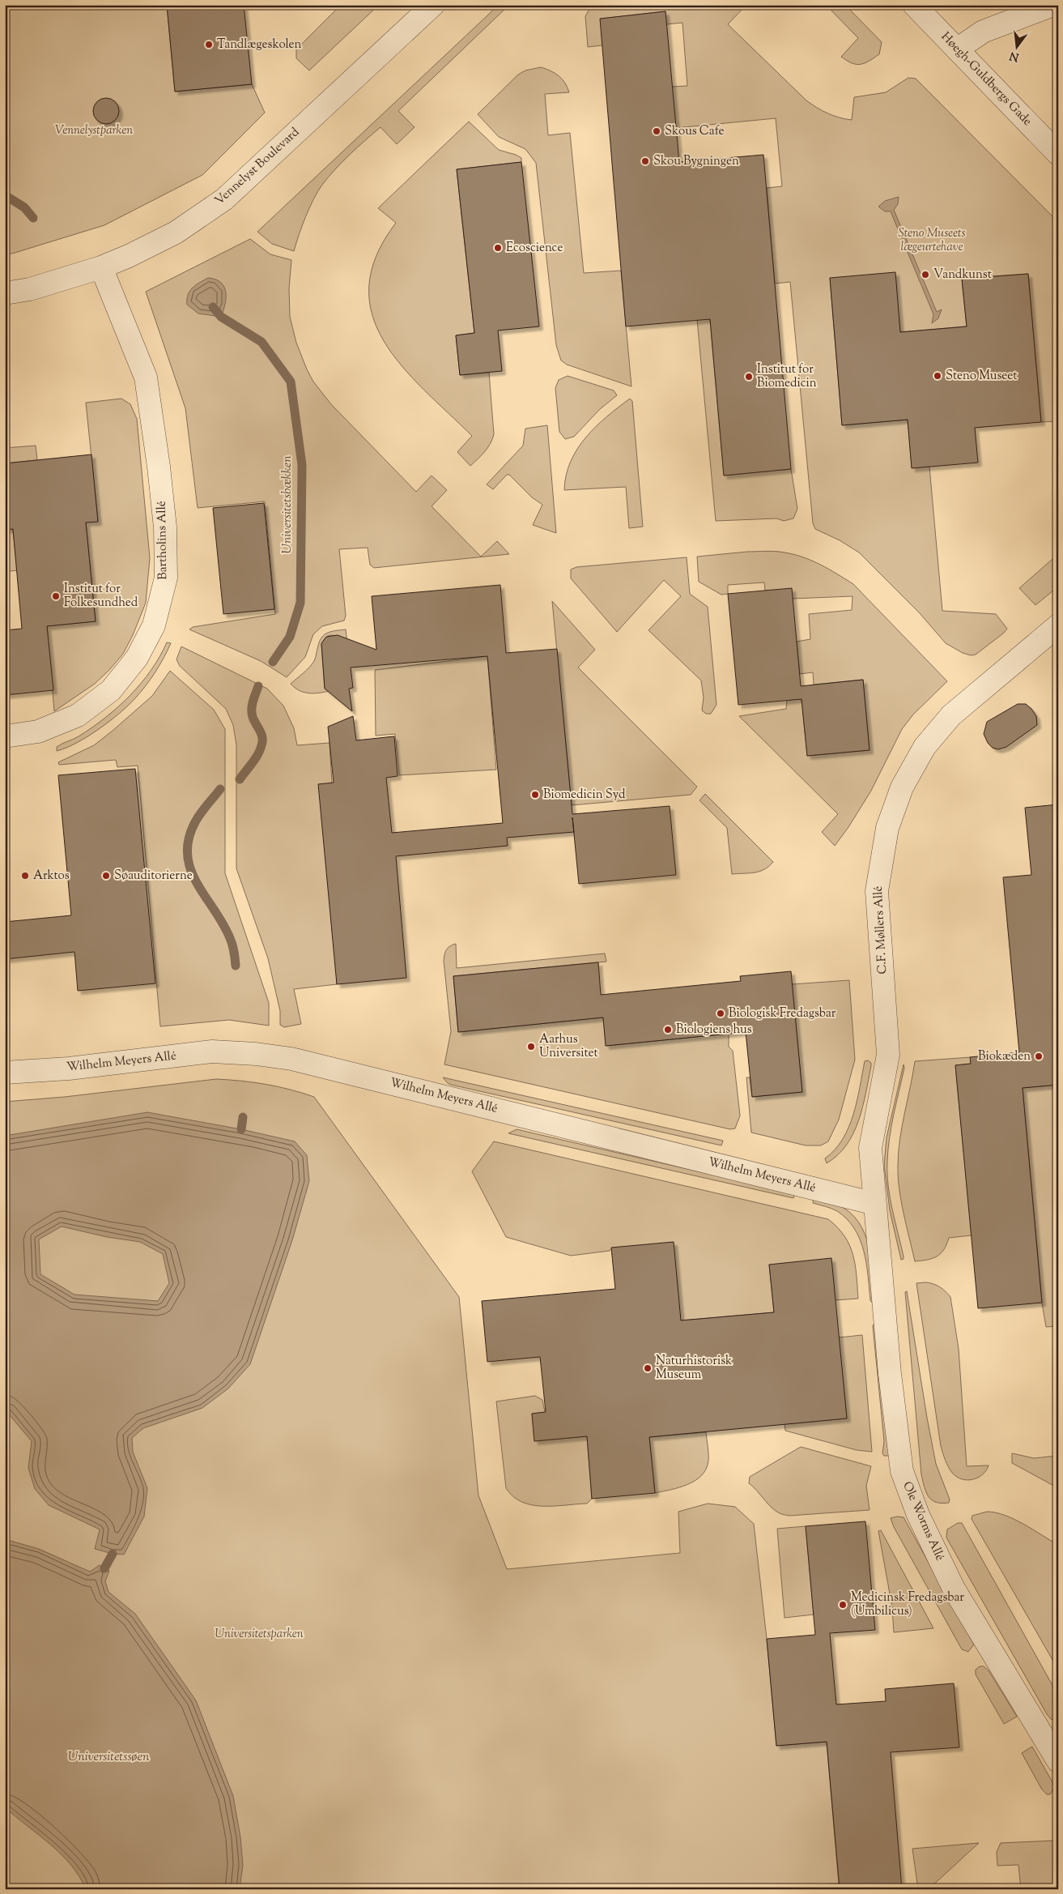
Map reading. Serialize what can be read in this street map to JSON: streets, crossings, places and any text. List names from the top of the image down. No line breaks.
{"streets":{"street":["Høegh-Guldbergs Gade","Vennelyst Boulevard","Bartholins Allé","C.F. Møllers Allé","Wilhelm Meyers Allé","Ole Worms Allé"]},"crossings":[["Vennelyst Boulevard","Bartholins Allé"],["C.F. Møllers Allé","Wilhelm Meyers Allé"],["C.F. Møllers Allé","Ole Worms Allé"],["Wilhelm Meyers Allé","Ole Worms Allé"]],"water":["Universitetsbækken","Universitetssøen"],"parks":["Vennelystparken","Steno Museets lægeurtehave","Universitetsparken"],"places":["Tandlægeskolen","Skous Cafe","Skou Bygningen","Ecoscience","Vandkunst","Steno Museet","Institut for Biomedicin","Institut for Folkesundhed","Biomedicin Syd","Arktos","Søauditorierne","Biologisk Fredagsbar","Biologiens hus","Aarhus Universitet","Biokæden","Naturhistorisk Museum","Medicinsk Fredagsbar (Umbilicus)"],"north":"bottom"}
